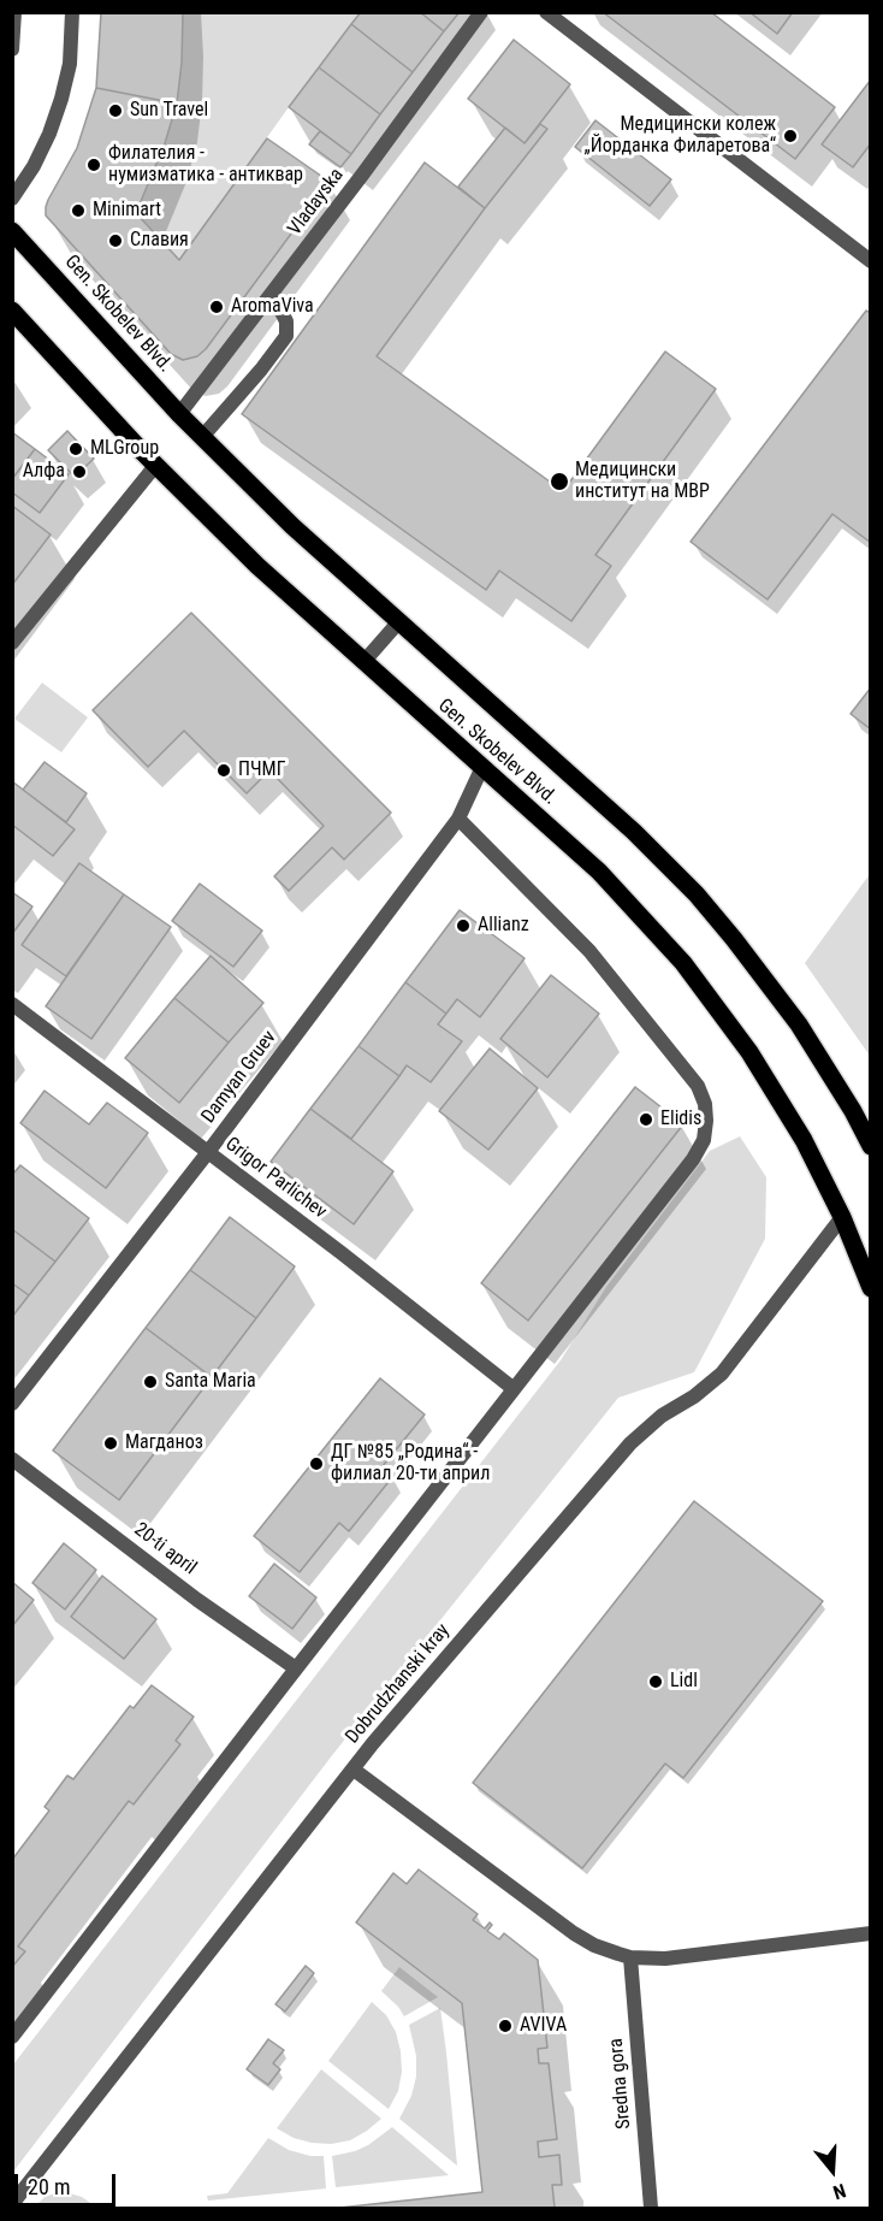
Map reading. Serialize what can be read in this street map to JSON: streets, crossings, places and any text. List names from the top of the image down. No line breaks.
{"streets":{"main road":["Gen. Skobelev Blvd."],"street":["Vladayska","Damyan Gruev","Grigor Parlichev","20-ti april","Dobrudzhanski kray","Sredna gora"]},"crossings":[["Vladayska","Gen. Skobelev Blvd."],["Gen. Skobelev Blvd.","Damyan Gruev"],["Gen. Skobelev Blvd.","Dobrudzhanski kray"],["Damyan Gruev","Grigor Parlichev"]],"places":["Sun Travel","Медицински колеж „Йорданка Филаретова“","Филателия - нумизматика - антиквар","Minimart","Славия","AromaViva","MLGroup","Алфа","Медицински институт на МВР","ПЧМГ","Allianz","Elidis","Santa Maria","Магданоз","ДГ №85 „Родина“ - филиал 20-ти април","Lidl","AVIVA"],"scale_bar":"20 m","north":"bottom"}
